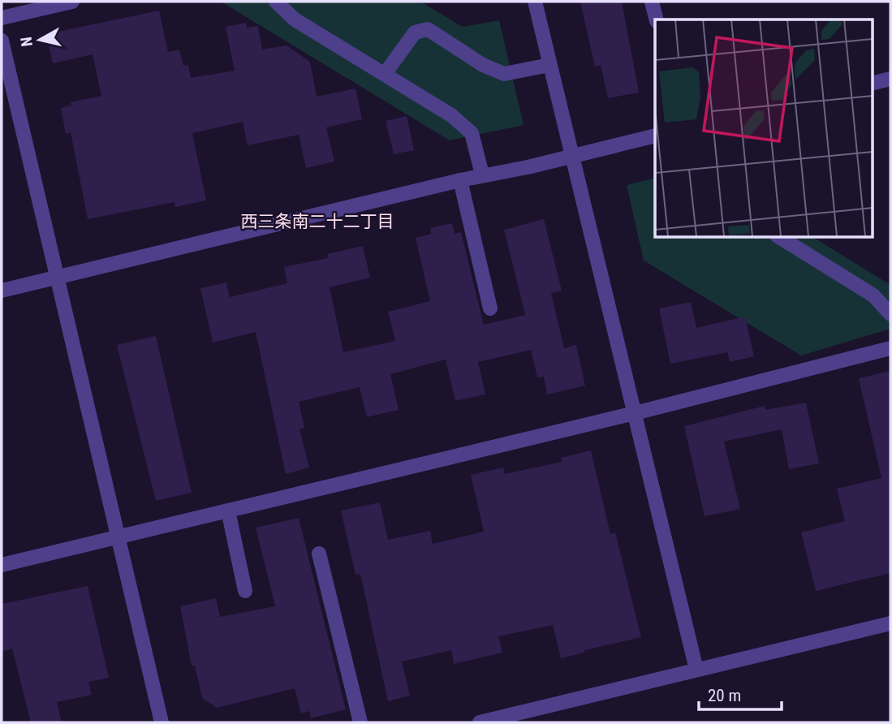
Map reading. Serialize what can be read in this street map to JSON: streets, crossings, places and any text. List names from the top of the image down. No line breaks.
{"districts":["西三条南二十二丁目"],"scale_bar":"20 m","north":"left"}
